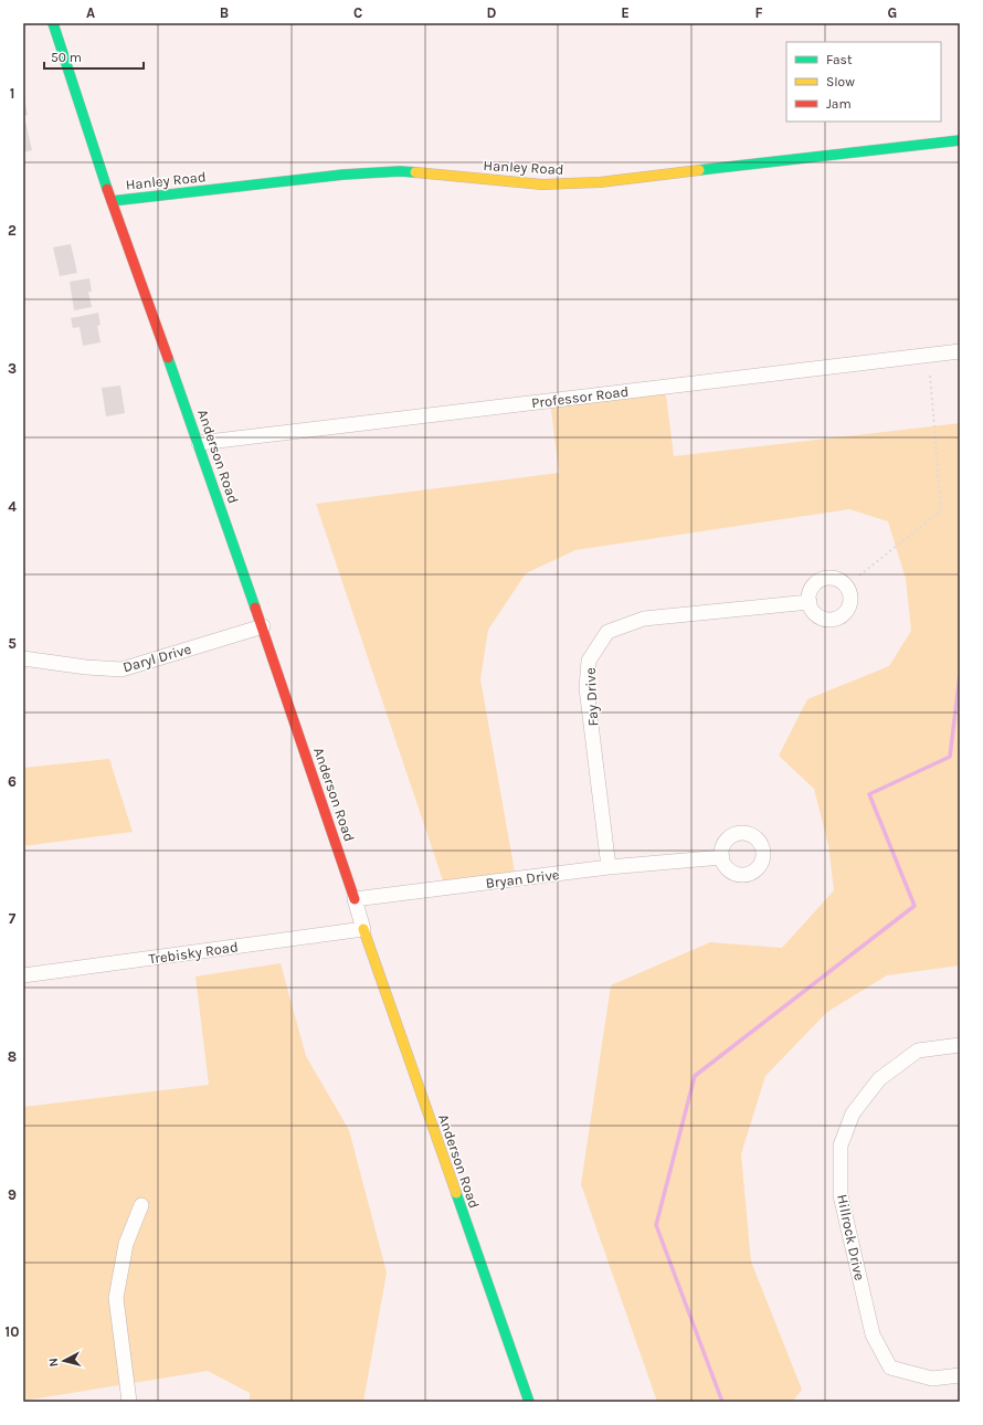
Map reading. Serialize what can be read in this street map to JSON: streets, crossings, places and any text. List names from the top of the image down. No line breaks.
{"streets":{"street":["Hanley Road","Professor Road","Anderson Road","Daryl Drive","Fay Drive","Bryan Drive","Trebisky Road","Hillrock Drive"]},"crossings":[["Hanley Road","Anderson Road"],["Professor Road","Anderson Road"],["Anderson Road","Daryl Drive"],["Anderson Road","Bryan Drive"],["Anderson Road","Trebisky Road"],["Fay Drive","Bryan Drive"]],"legend":["Fast","Slow","Jam"],"scale_bar":"50 m","north":"left","grid":{"columns":["A","B","C","D","E","F","G"],"rows":["1","2","3","4","5","6","7","8","9","10"]}}
